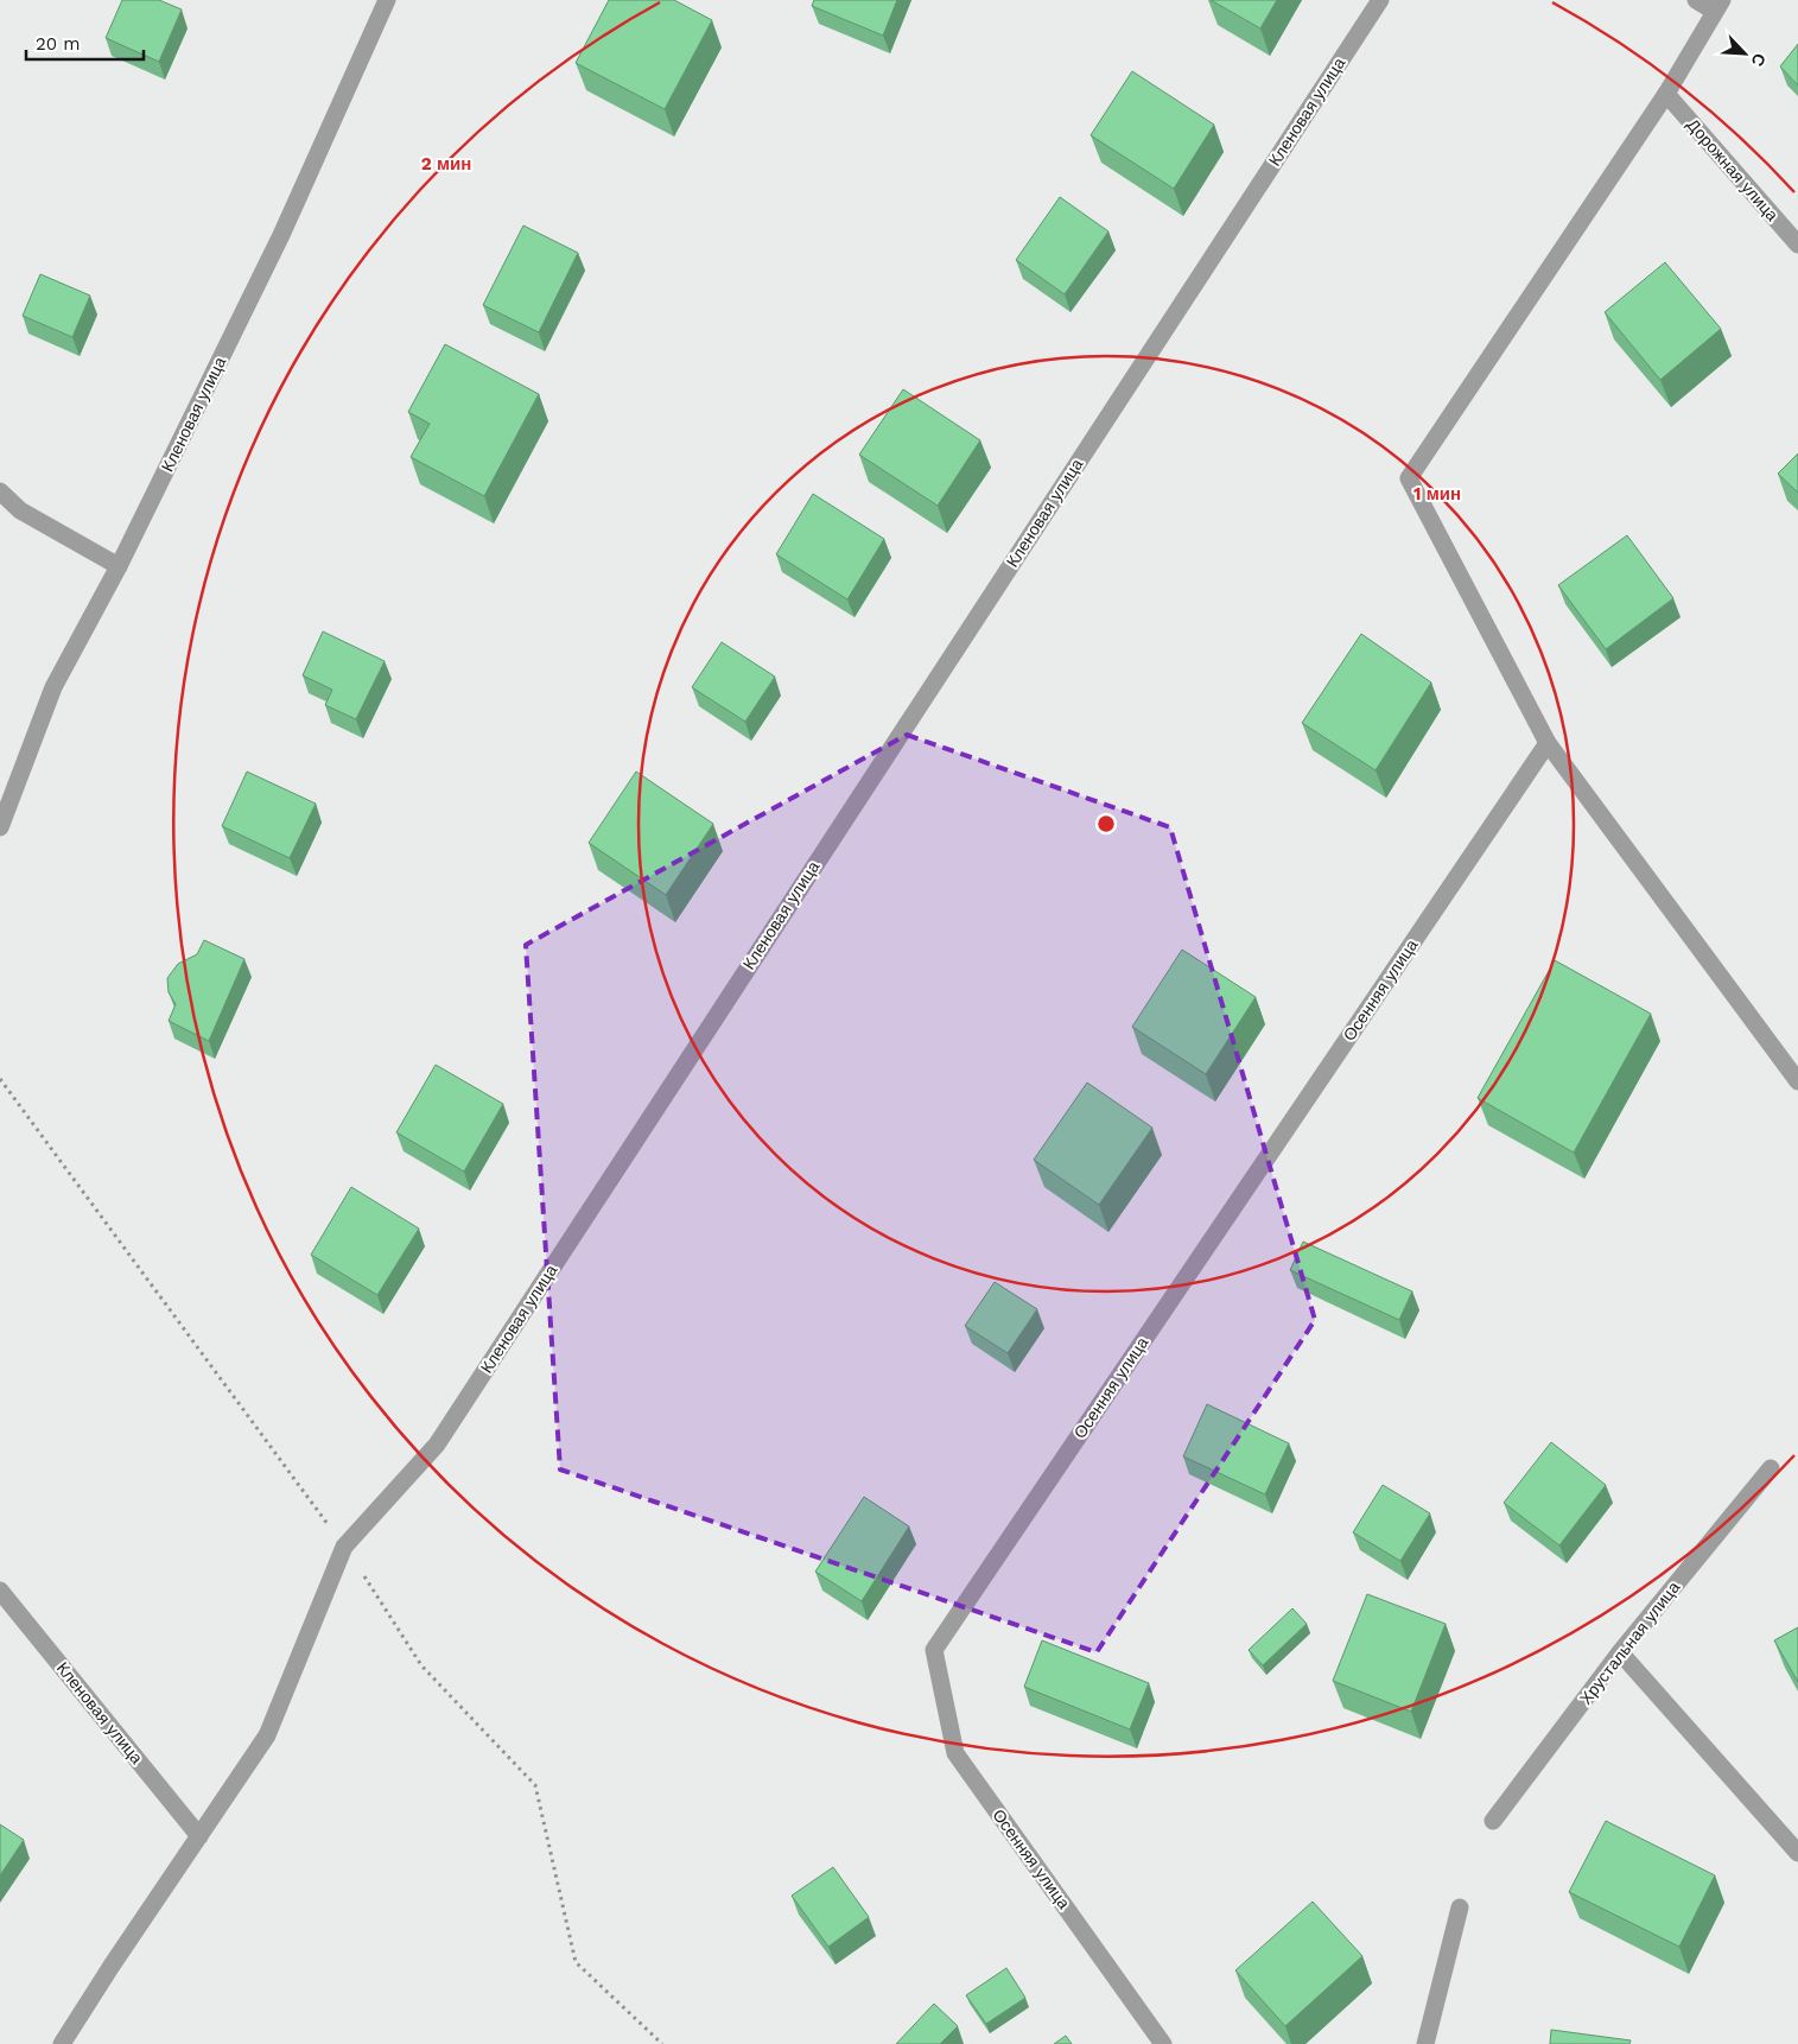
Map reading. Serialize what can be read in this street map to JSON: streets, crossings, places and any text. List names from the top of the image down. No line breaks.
{"streets":{"street":["Кленовая улица","Дорожная улица","Осенняя улица","Хрустальная улица"]},"scale_bar":"20 m","north":"bottom right","rings":["2 мин","1 мин"]}
